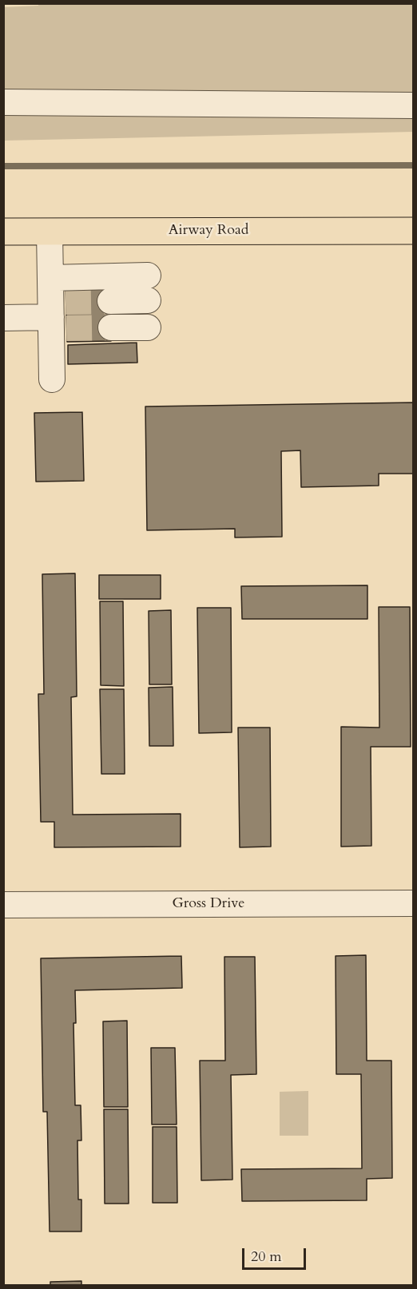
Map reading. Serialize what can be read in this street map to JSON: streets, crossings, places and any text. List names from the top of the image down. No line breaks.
{"streets":{"main road":["Airway Road"],"street":["Gross Drive"]},"scale_bar":"20 m"}
